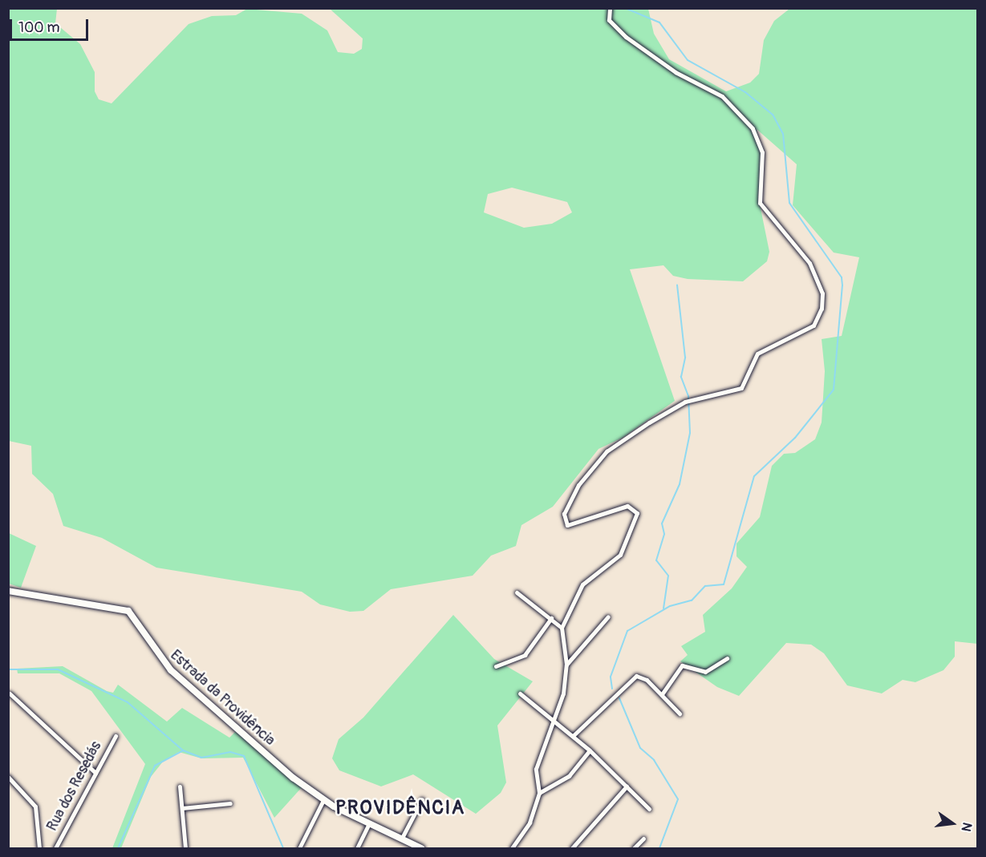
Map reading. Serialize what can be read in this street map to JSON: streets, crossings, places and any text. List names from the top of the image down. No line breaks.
{"streets":{"street":["Estrada da Providência","Rua dos Resedás"]},"districts":["PROVIDÊNCIA"],"scale_bar":"100 m","north":"right"}
